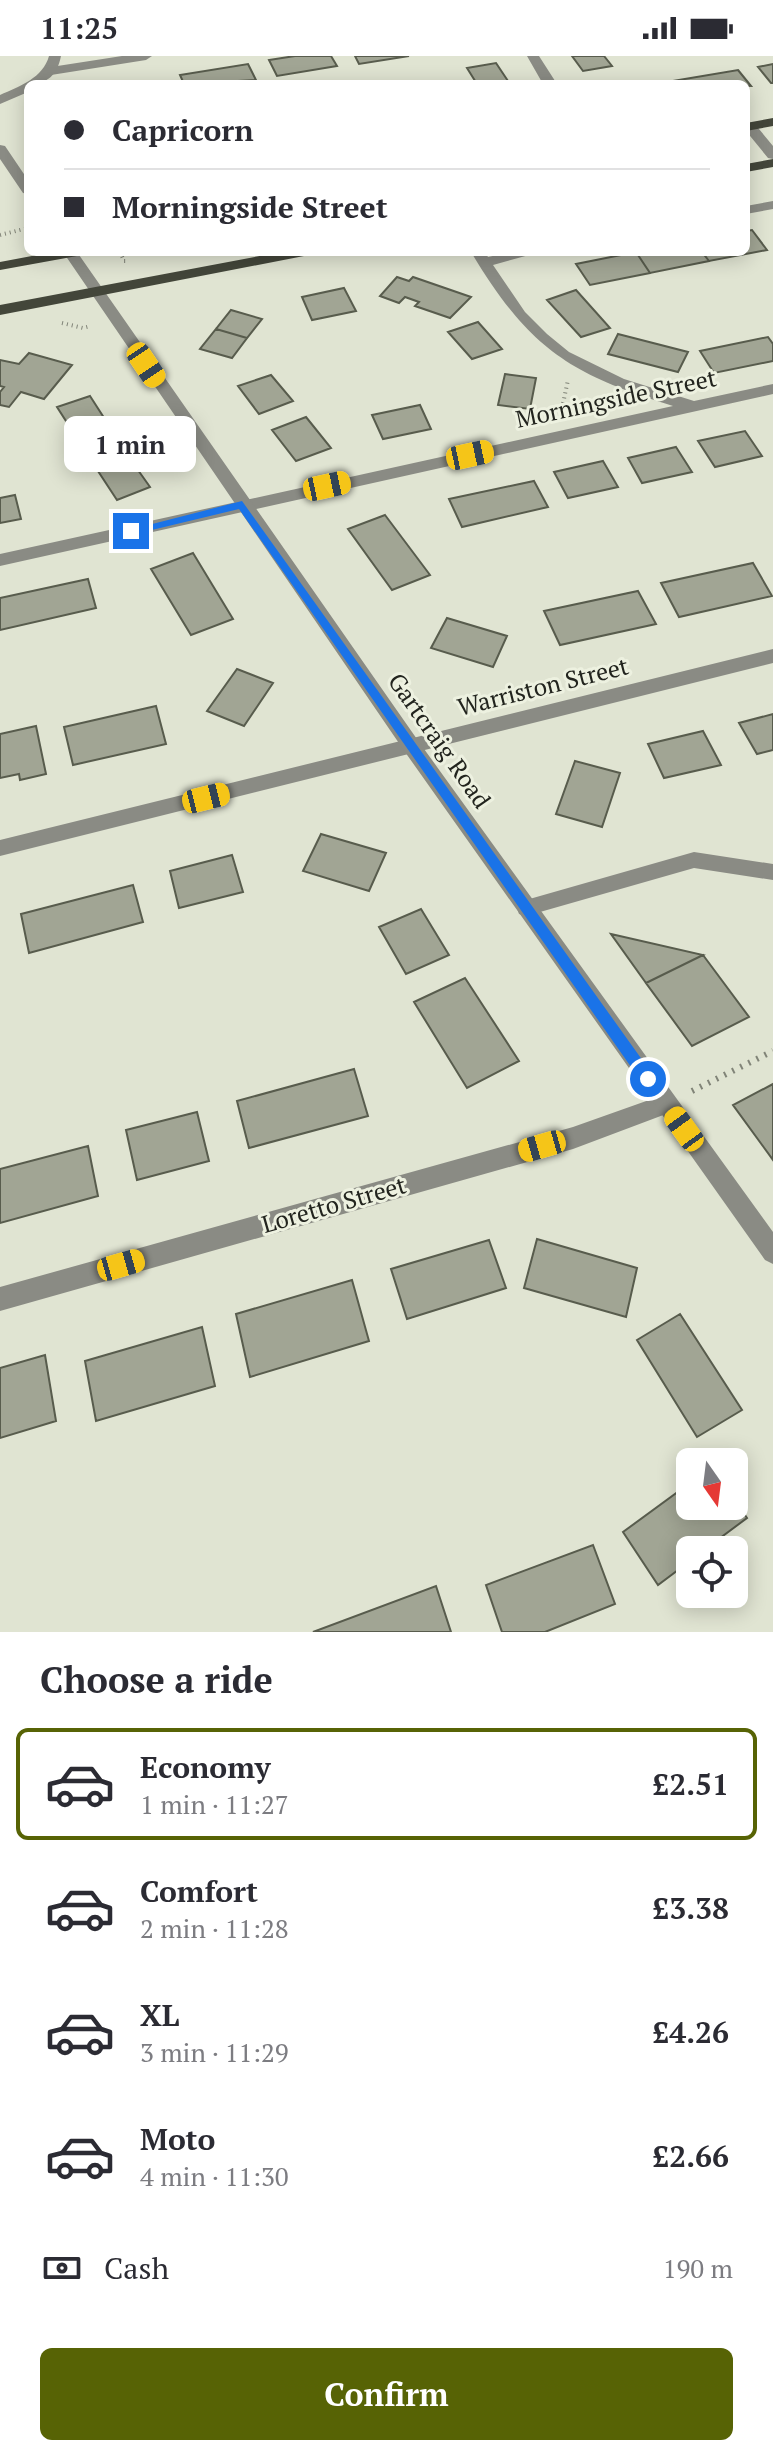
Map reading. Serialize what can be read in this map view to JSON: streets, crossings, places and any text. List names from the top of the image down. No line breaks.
{"streets":{"street":["Morningside Street","Warriston Street","Gartcraig Road","Loretto Street"]},"crossings":[["Morningside Street","Gartcraig Road"],["Warriston Street","Gartcraig Road"],["Gartcraig Road","Loretto Street"]],"north":"bottom","page":{"status":"11:25","banner":["Capricorn","Morningside Street"],"bubble":"1 min","heading":"Choose a ride","list":[{"name":"Economy","note":"1 min · 11:27","value":"£2.51"},{"name":"Comfort","note":"2 min · 11:28","value":"£3.38"},{"name":"XL","note":"3 min · 11:29","value":"£4.26"},{"name":"Moto","note":"4 min · 11:30","value":"£2.66"}],"pay":["Cash","190 m"],"buttons":"Confirm"}}
